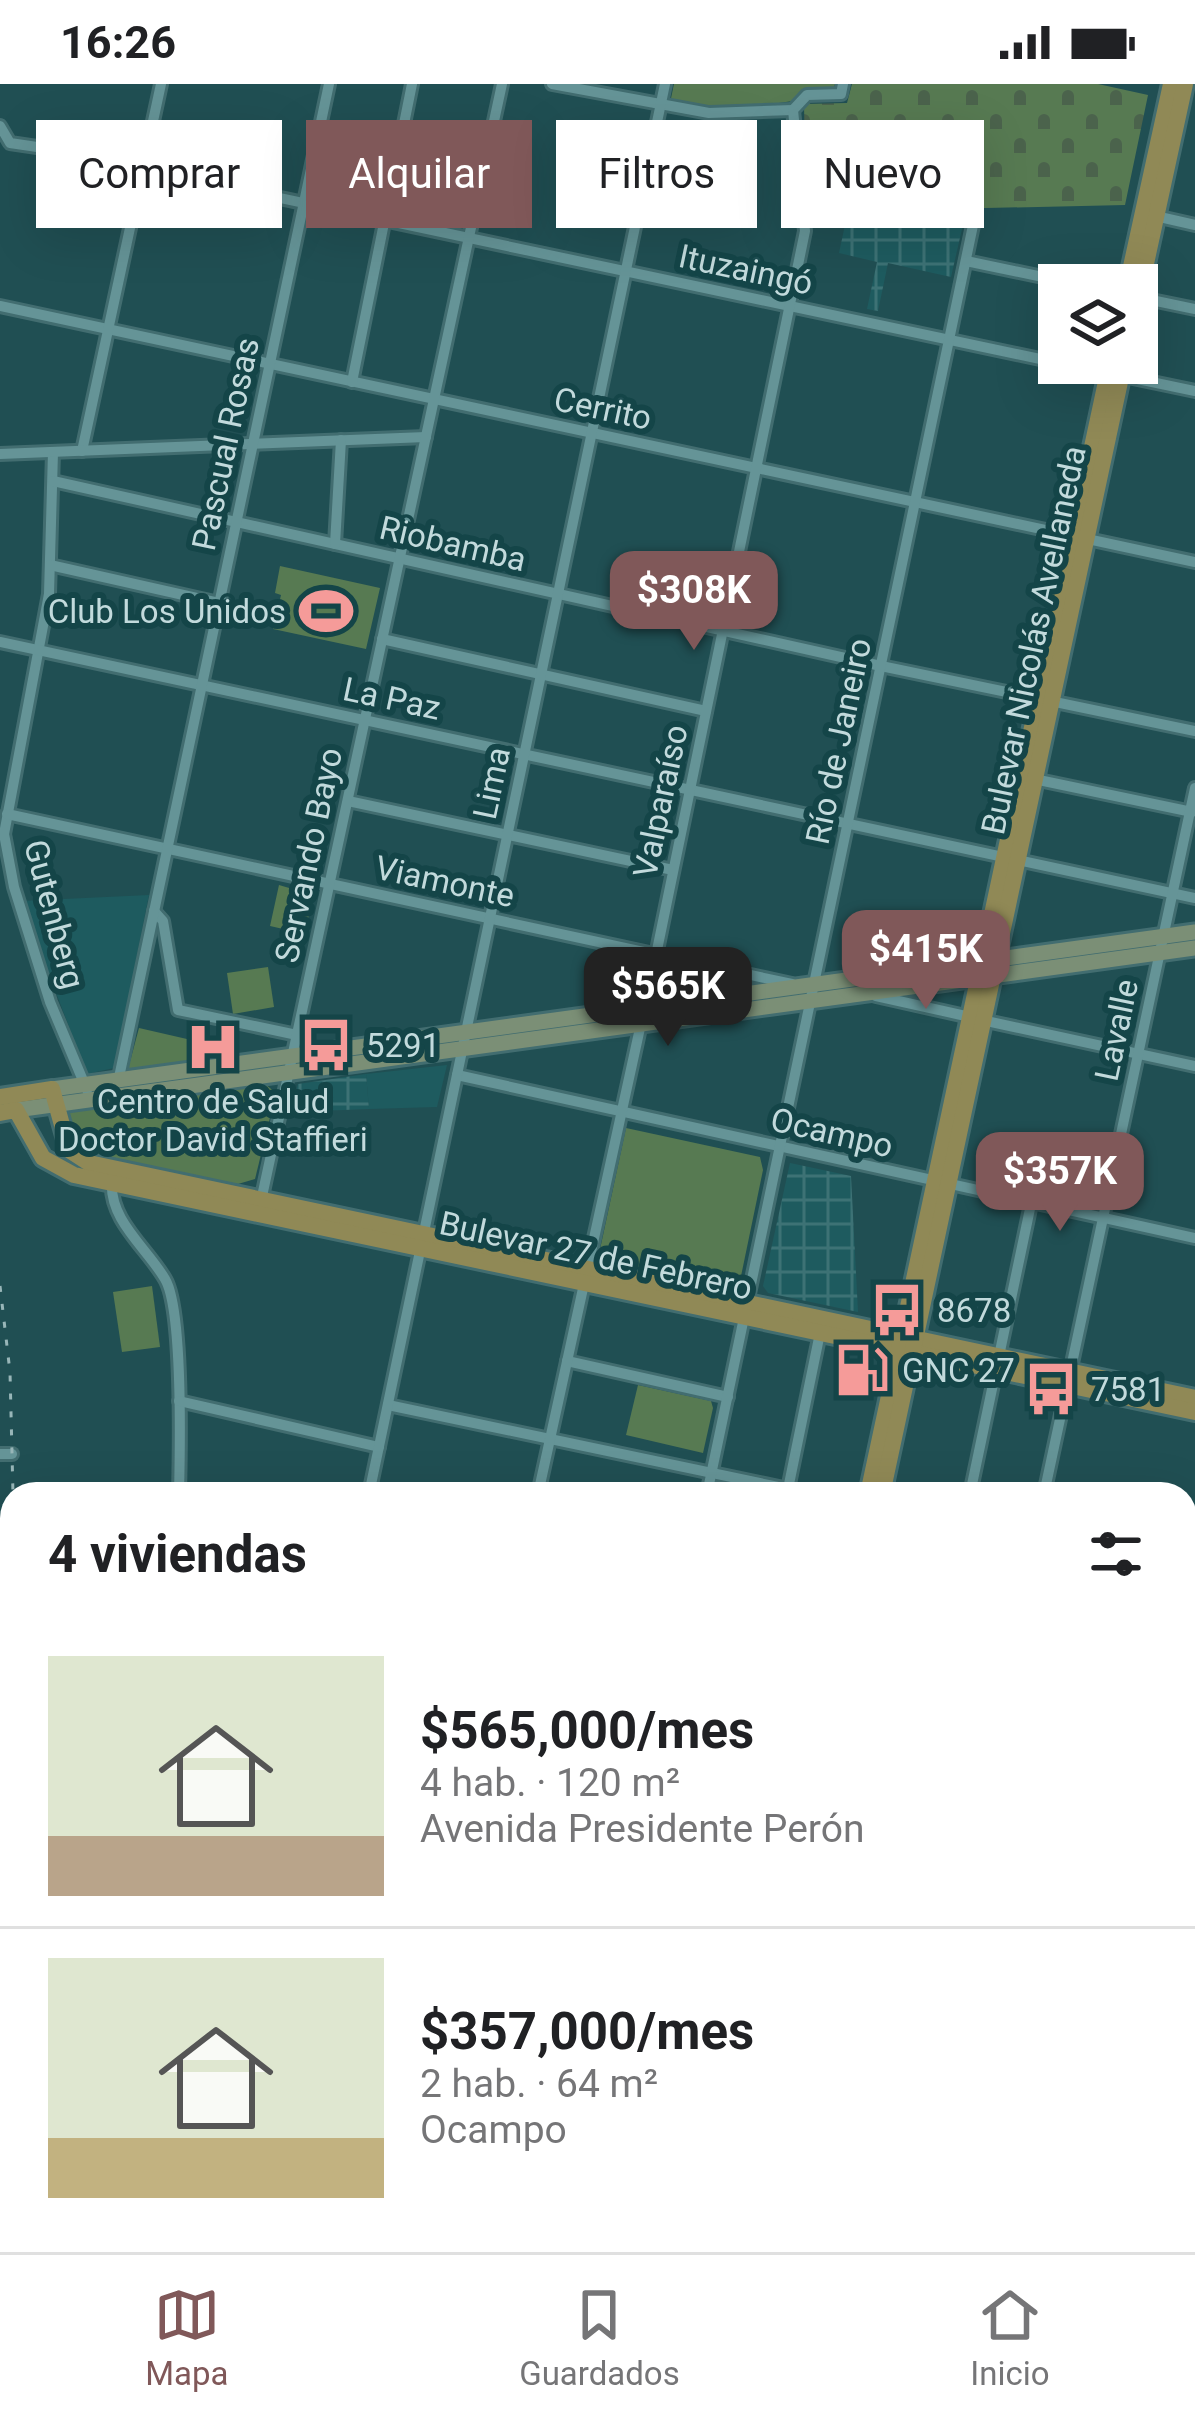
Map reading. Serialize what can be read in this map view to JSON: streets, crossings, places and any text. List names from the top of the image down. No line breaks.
{"streets":{"main road":["Bulevar Nicolás Avellaneda","Bulevar 27 de Febrero"],"street":["Ituzaingó","Cerrito","Pascual Rosas","Riobamba","La Paz","Río de Janeiro","Lima","Valparaíso","Servando Bayo","Viamonte","Gutenberg","Lavalle","Ocampo"]},"crossings":[["Ituzaingó","Pascual Rosas"],["Ituzaingó","Río de Janeiro"],["Ituzaingó","Lima"],["Ituzaingó","Valparaíso"],["Ituzaingó","Servando Bayo"],["Cerrito","Pascual Rosas"],["Cerrito","Bulevar Nicolás Avellaneda"],["Cerrito","Río de Janeiro"],["Cerrito","Lima"],["Cerrito","Valparaíso"],["Cerrito","Servando Bayo"],["Pascual Rosas","Riobamba"],["Pascual Rosas","La Paz"],["Pascual Rosas","Viamonte"],["Riobamba","Bulevar Nicolás Avellaneda"],["Riobamba","Río de Janeiro"],["Riobamba","Lima"],["Riobamba","Valparaíso"],["Riobamba","Servando Bayo"],["Riobamba","Gutenberg"],["Bulevar Nicolás Avellaneda","La Paz"],["Bulevar Nicolás Avellaneda","Ocampo"],["Bulevar Nicolás Avellaneda","Bulevar 27 de Febrero"],["La Paz","Río de Janeiro"],["La Paz","Lima"],["La Paz","Valparaíso"],["La Paz","Servando Bayo"],["La Paz","Gutenberg"],["La Paz","Lavalle"],["Río de Janeiro","Viamonte"],["Río de Janeiro","Ocampo"],["Río de Janeiro","Bulevar 27 de Febrero"],["Lima","Viamonte"],["Lima","Ocampo"],["Lima","Bulevar 27 de Febrero"],["Valparaíso","Viamonte"],["Valparaíso","Ocampo"],["Valparaíso","Bulevar 27 de Febrero"],["Servando Bayo","Viamonte"],["Servando Bayo","Bulevar 27 de Febrero"],["Viamonte","Gutenberg"],["Lavalle","Ocampo"],["Lavalle","Bulevar 27 de Febrero"]],"places":{"sports":["Club Los Unidos"],"bus stop":["5291","8678","7581"],"hospital":["Centro de Salud Doctor David Staffieri"],"fuel station":["GNC 27"]},"page":{"status":"16:26","chip":["Comprar","Alquilar","Filtros","Nuevo"],"price":["$308K","$415K","$565K","$357K"],"heading":"4 viviendas","list":[{"name":"$565,000/mes","note":"4 hab. · 120 m² · Avenida Presidente Perón"},{"name":"$357,000/mes","note":"2 hab. · 64 m² · Ocampo"}],"tabs":["Mapa","Guardados","Inicio"]}}
